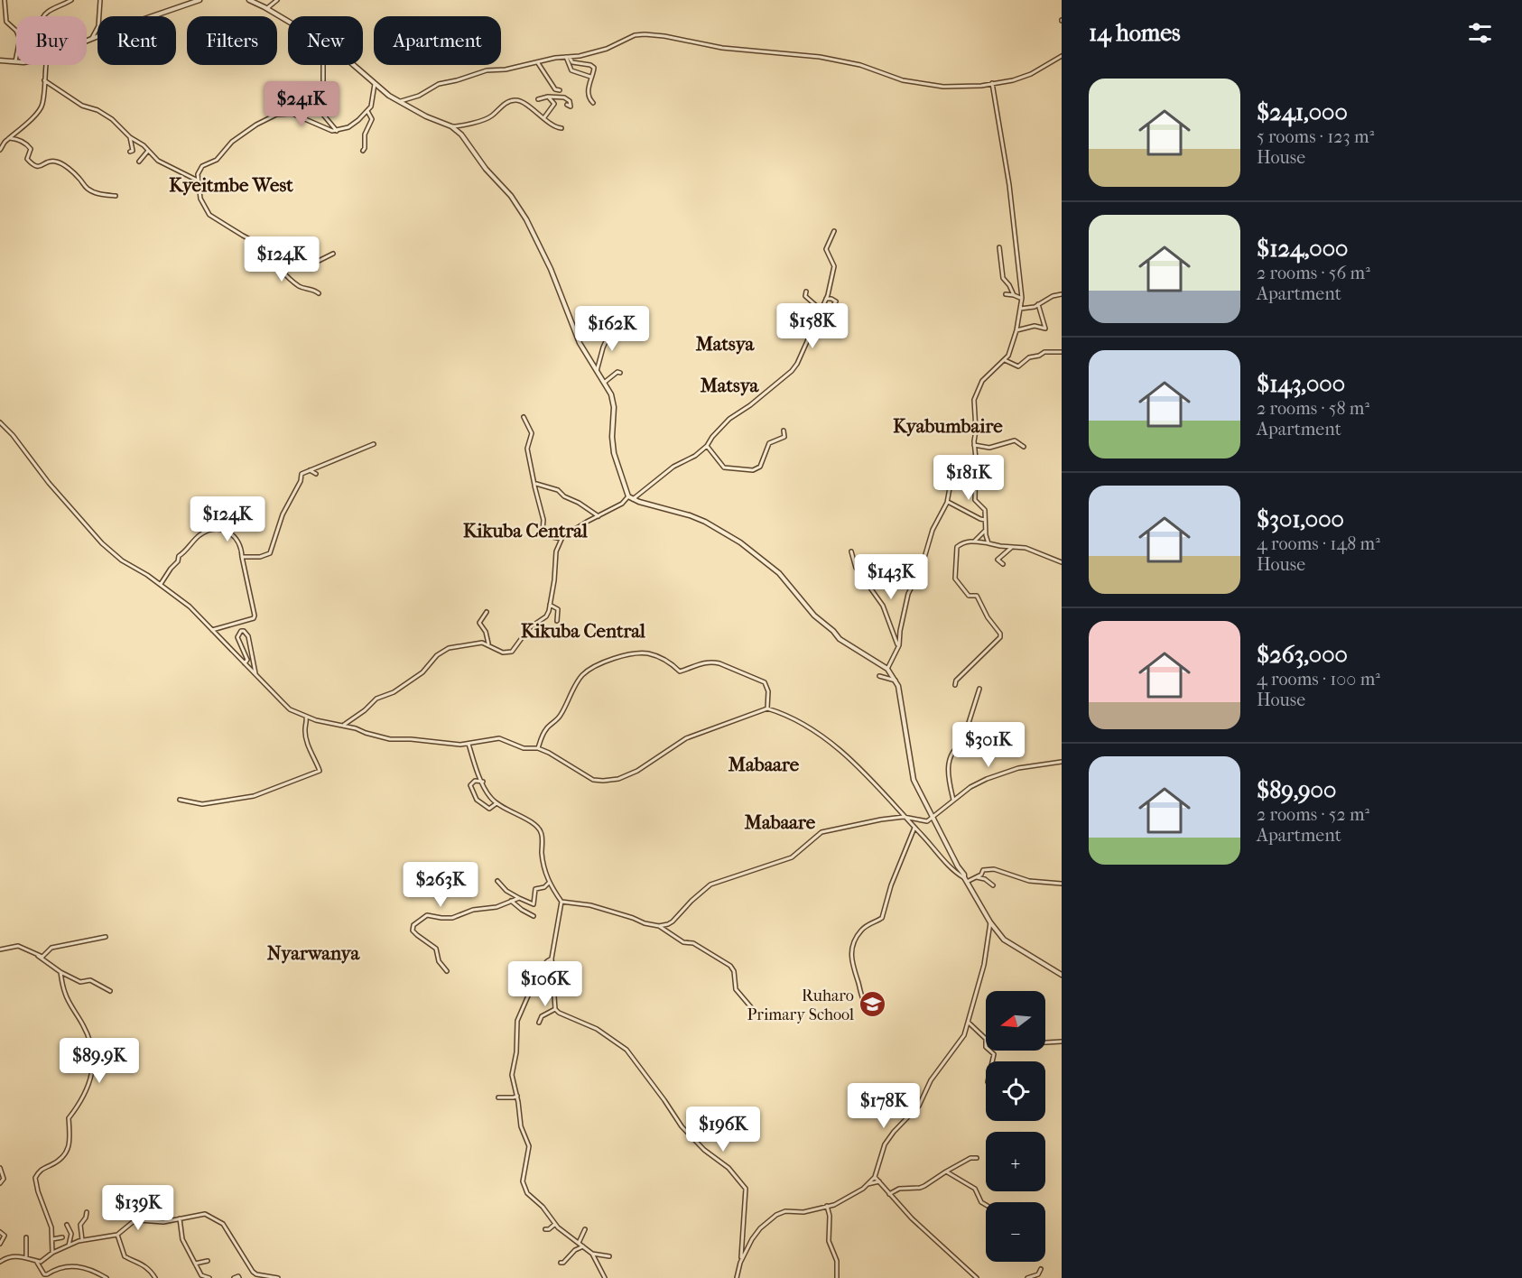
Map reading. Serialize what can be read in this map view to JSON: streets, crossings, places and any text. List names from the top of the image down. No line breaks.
{"districts":["Kyeitmbe West","Matsya","Matsya","Kyabumbaire","Kikuba Central","Kikuba Central","Mabaare","Mabaare","Nyarwanya"],"places":{"school or university":["Ruharo Primary School"]},"north":"left","page":{"heading":"14 homes","chip":["Buy","Rent","Filters","New","Apartment"],"list":[{"name":"$241,000","note":"5 rooms · 123 m² · House"},{"name":"$124,000","note":"2 rooms · 56 m² · Apartment"},{"name":"$143,000","note":"2 rooms · 58 m² · Apartment"},{"name":"$301,000","note":"4 rooms · 148 m² · House"},{"name":"$263,000","note":"4 rooms · 100 m² · House"},{"name":"$89,900","note":"2 rooms · 52 m² · Apartment"}],"price":["$241K","$124K","$158K","$162K","$181K","$124K","$143K","$301K","$263K","$106K","$89.9K","$178K","$196K","$139K"],"map_buttons":["+","−"]}}
